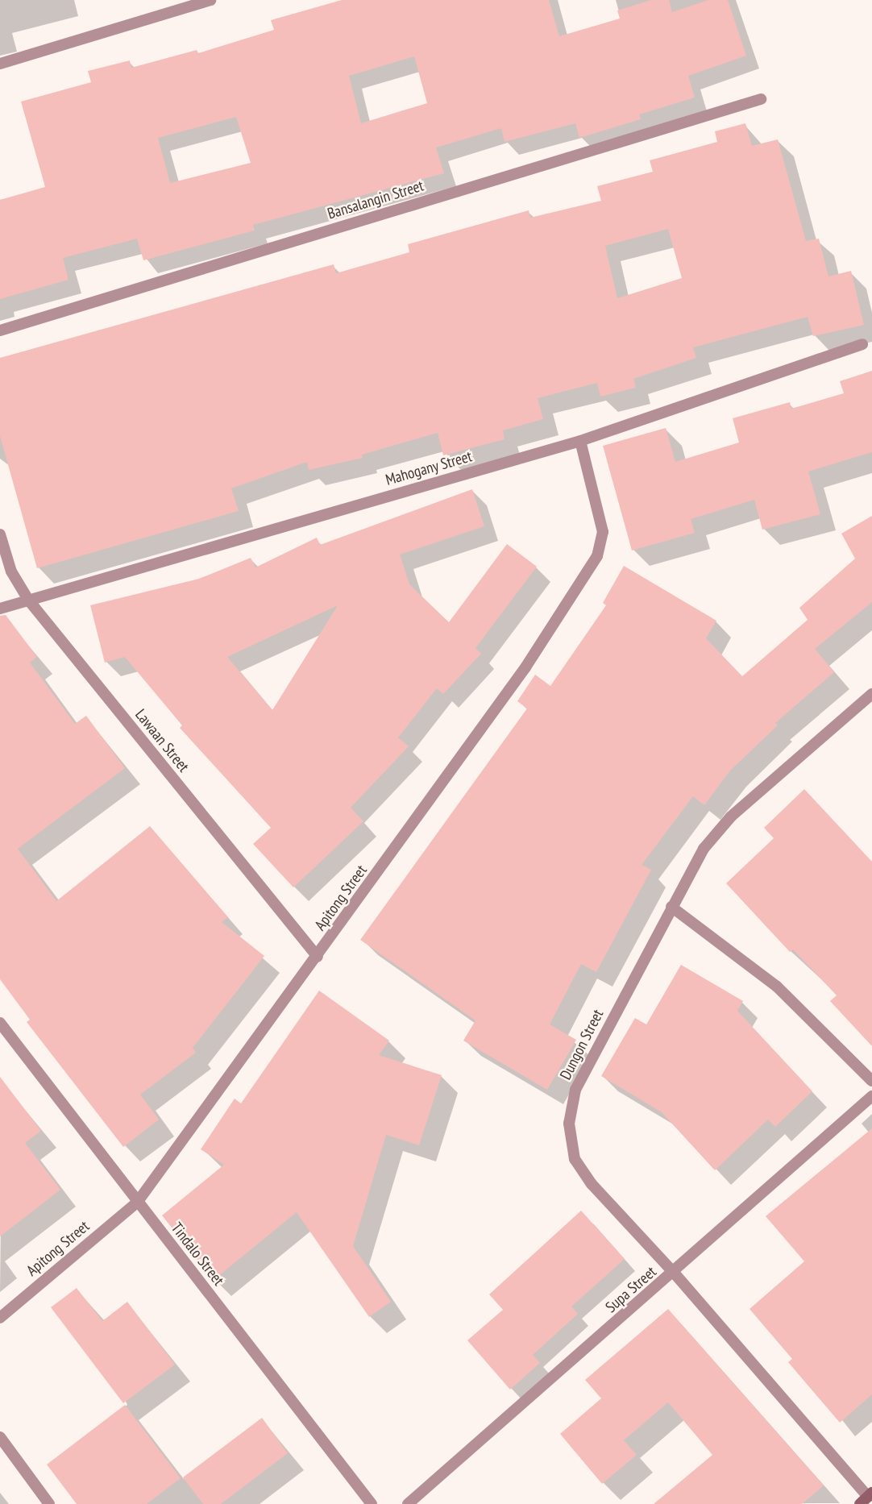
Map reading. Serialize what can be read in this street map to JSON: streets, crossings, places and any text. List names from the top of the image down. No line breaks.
{"streets":{"street":["Bansalangin Street","Mahogany Street","Lawaan Street","Apitong Street","Dungon Street","Tindalo Street","Supa Street"]},"crossings":[["Mahogany Street","Lawaan Street"],["Mahogany Street","Apitong Street"],["Lawaan Street","Apitong Street"],["Apitong Street","Tindalo Street"],["Dungon Street","Supa Street"]]}
